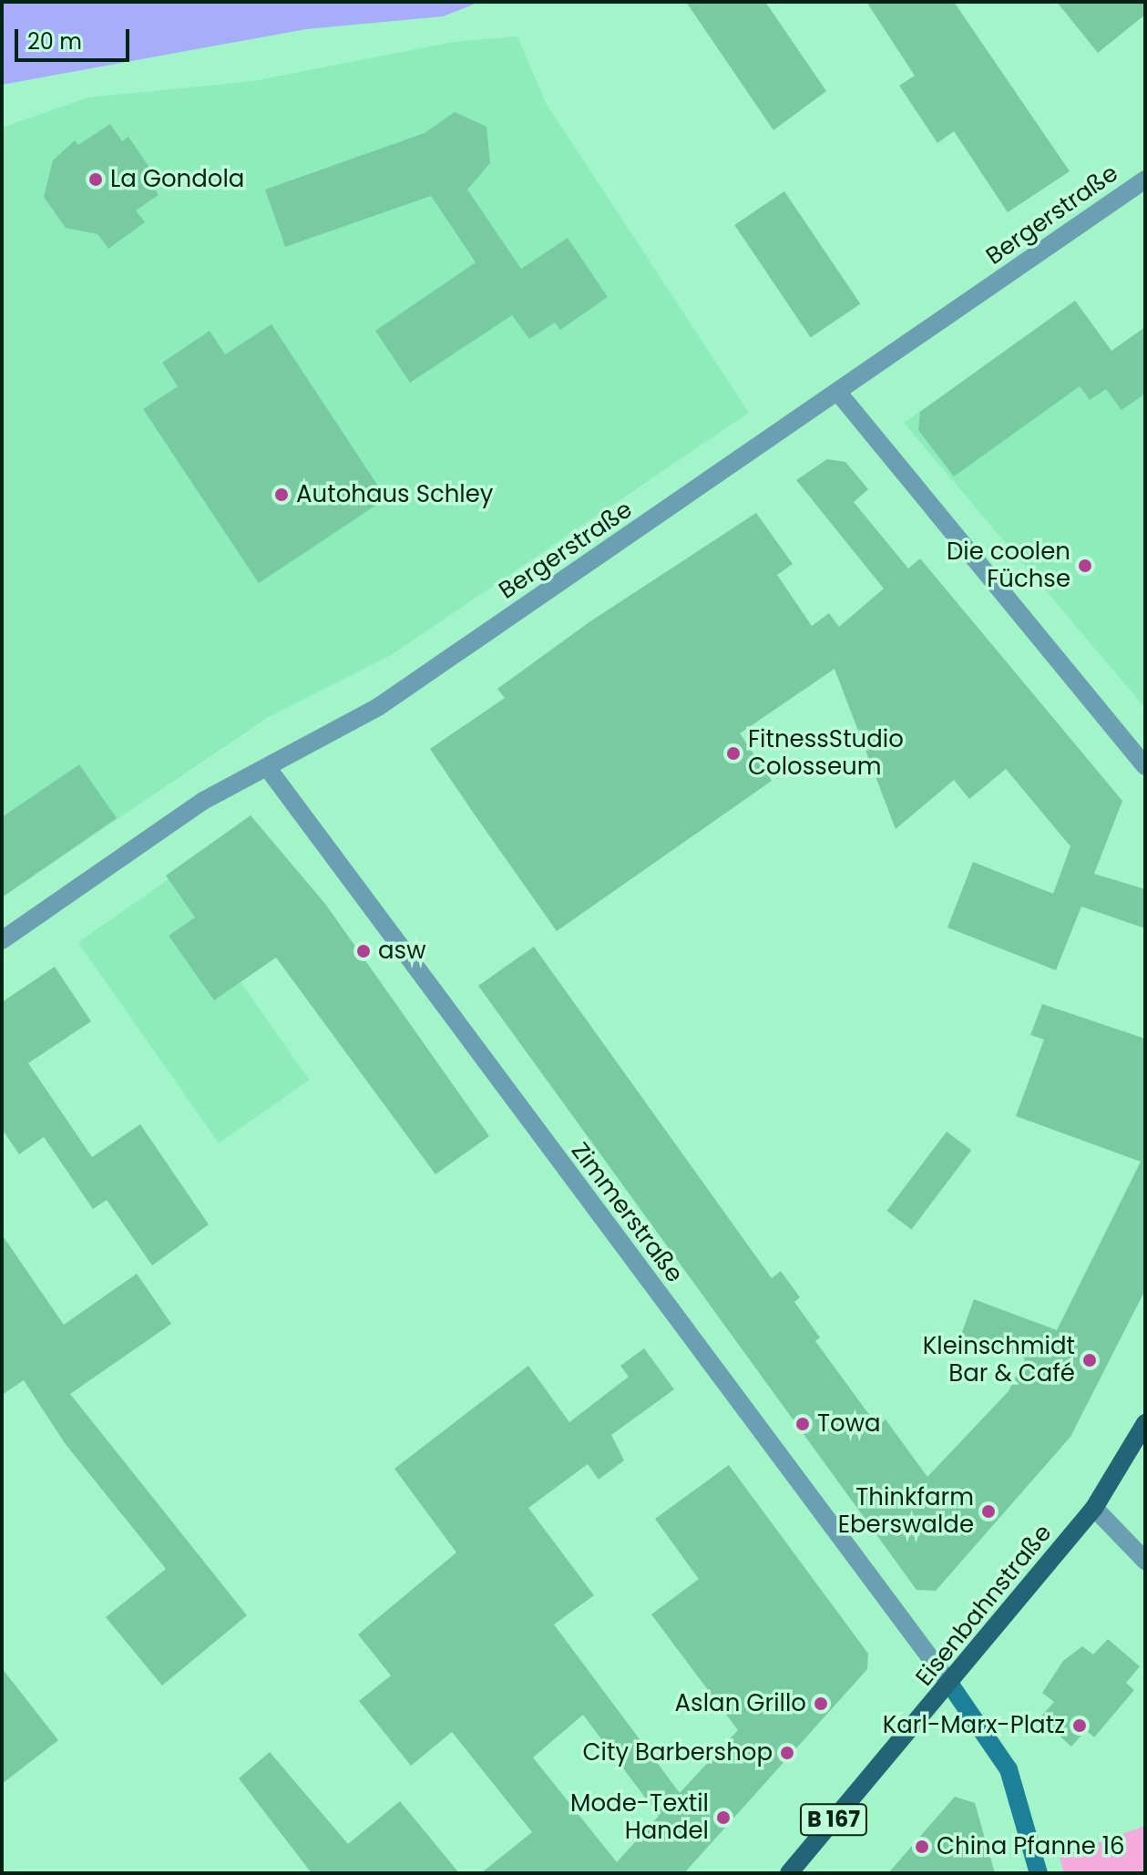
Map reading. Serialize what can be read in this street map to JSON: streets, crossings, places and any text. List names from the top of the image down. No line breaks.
{"streets":{"main road":["Eisenbahnstraße","B 167"],"street":["Bergerstraße","Zimmerstraße"]},"crossings":[["Bergerstraße","Zimmerstraße"],["Zimmerstraße","Eisenbahnstraße"]],"places":["La Gondola","Autohaus Schley","Die coolen Füchse","FitnessStudio Colosseum","asw","Kleinschmidt Bar & Café","Towa","Thinkfarm Eberswalde","Aslan Grillo","Karl-Marx-Platz","City Barbershop","Mode-Textil Handel","China Pfanne 16"],"scale_bar":"20 m"}
